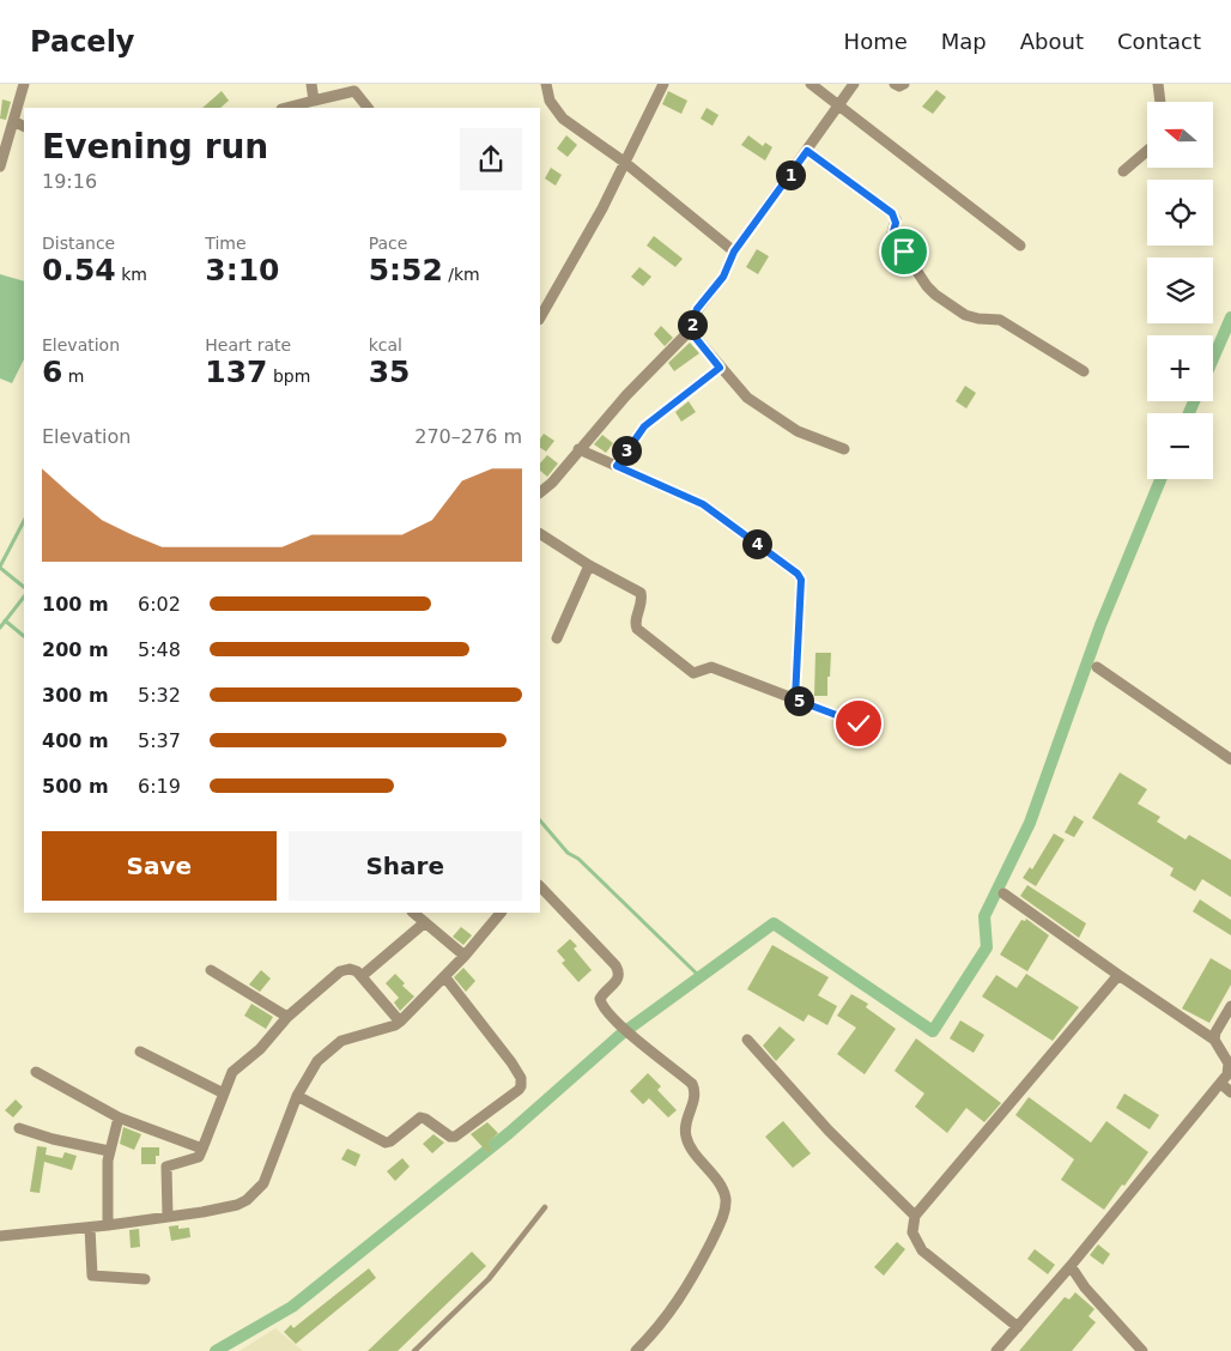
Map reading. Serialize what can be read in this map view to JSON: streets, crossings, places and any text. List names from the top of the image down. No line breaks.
{"north":"left","page":{"header":"Pacely","nav":["Home","Map","About","Contact"],"map_buttons":["+","−"],"heading":["Evening run","19:16"],"pins":["1","2","3","4","5"],"stats":[["Distance","0.54 km"],["Time","3:10"],["Pace","5:52 /km"],["Elevation","6 m"],["Heart rate","137 bpm"],["kcal","35"]],"chart":["Elevation","270–276 m"],"list":[{"name":"100 m","note":"6:02"},{"name":"200 m","note":"5:48"},{"name":"300 m","note":"5:32"},{"name":"400 m","note":"5:37"},{"name":"500 m","note":"6:19"}],"buttons":["Save","Share"]}}
